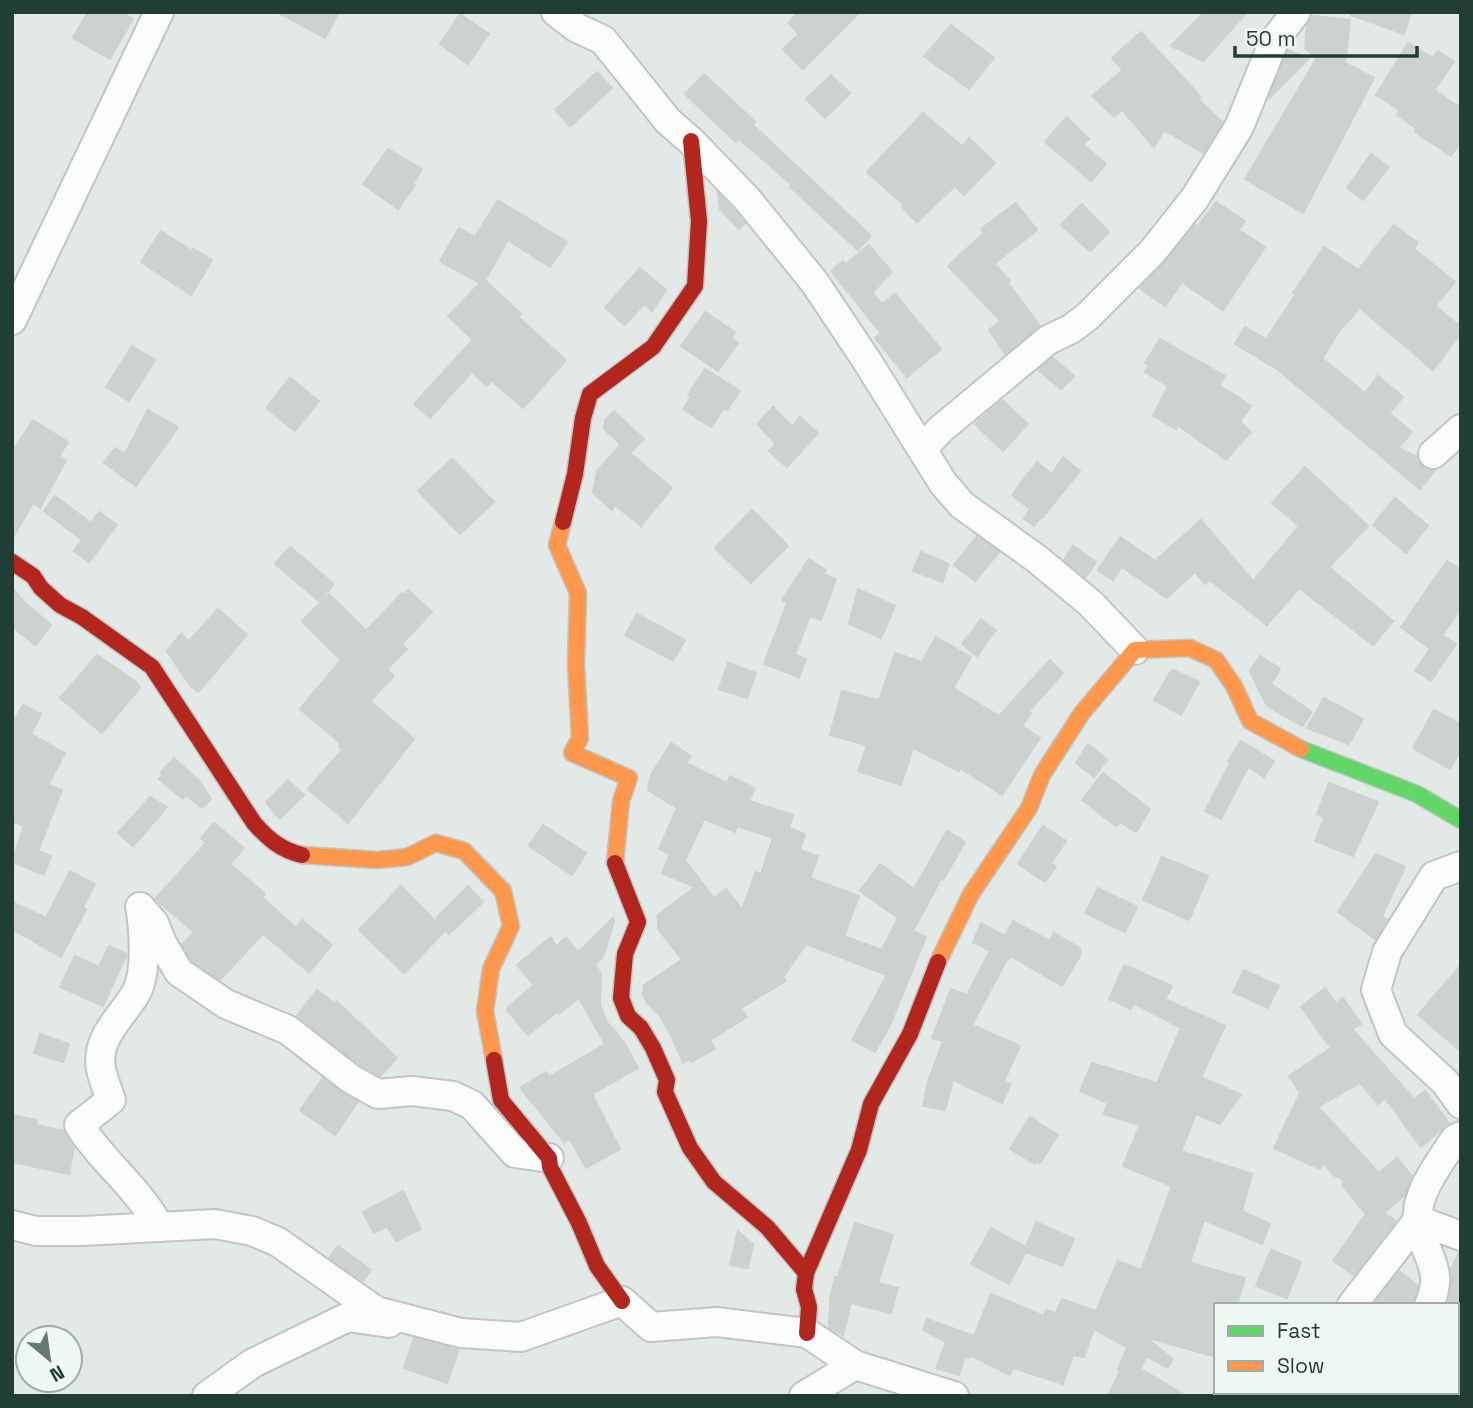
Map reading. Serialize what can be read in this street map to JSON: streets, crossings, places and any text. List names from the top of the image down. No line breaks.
{"legend":["Fast","Slow"],"scale_bar":"50 m","north":"bottom right"}
